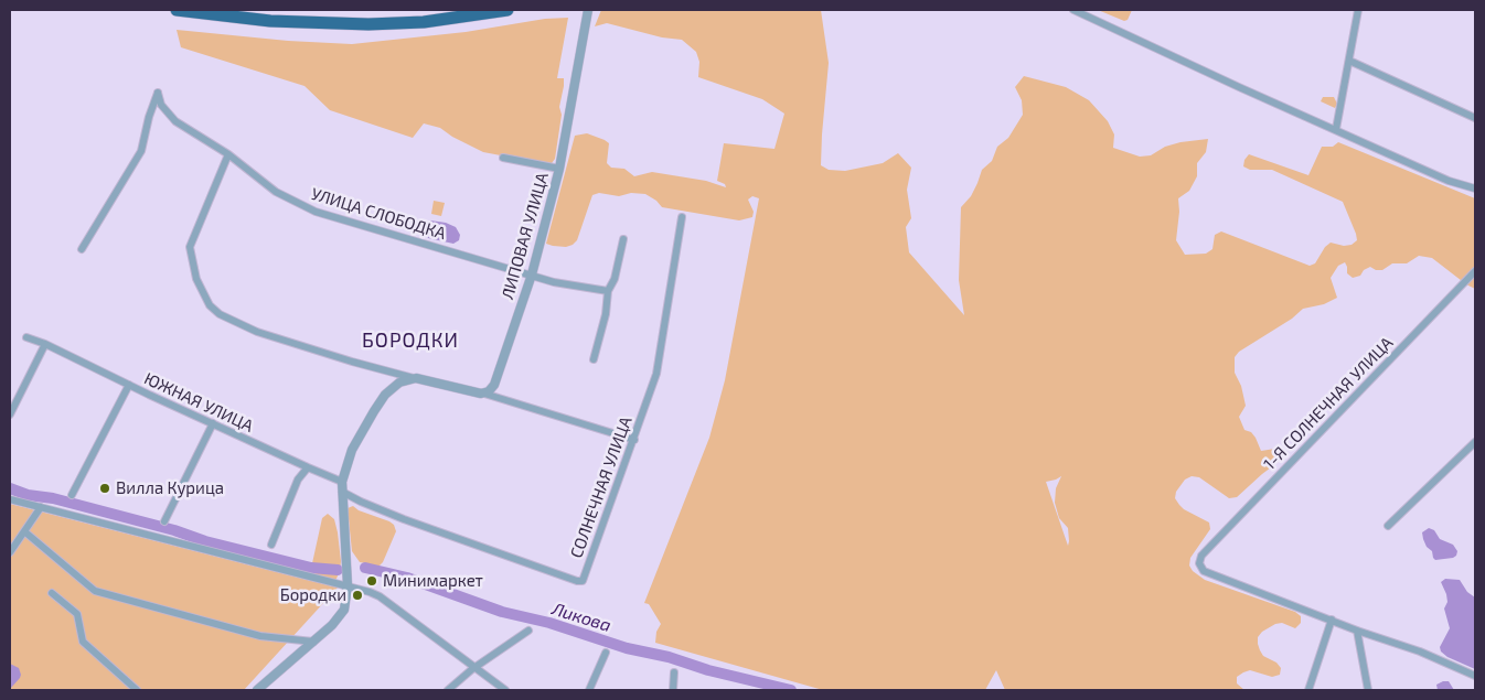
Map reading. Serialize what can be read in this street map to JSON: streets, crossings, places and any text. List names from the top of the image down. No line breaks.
{"streets":{"street":["УЛИЦА СЛОБОДКА","ЛИПОВАЯ УЛИЦА","ЮЖНАЯ УЛИЦА","1-Я СОЛНЕЧНАЯ УЛИЦА","СОЛНЕЧНАЯ УЛИЦА"]},"crossings":[["УЛИЦА СЛОБОДКА","ЛИПОВАЯ УЛИЦА"],["ЮЖНАЯ УЛИЦА","СОЛНЕЧНАЯ УЛИЦА"]],"districts":["БОРОДКИ"],"water":["Ликова"],"places":["Вилла Курица","Минимаркет","Бородки"]}
